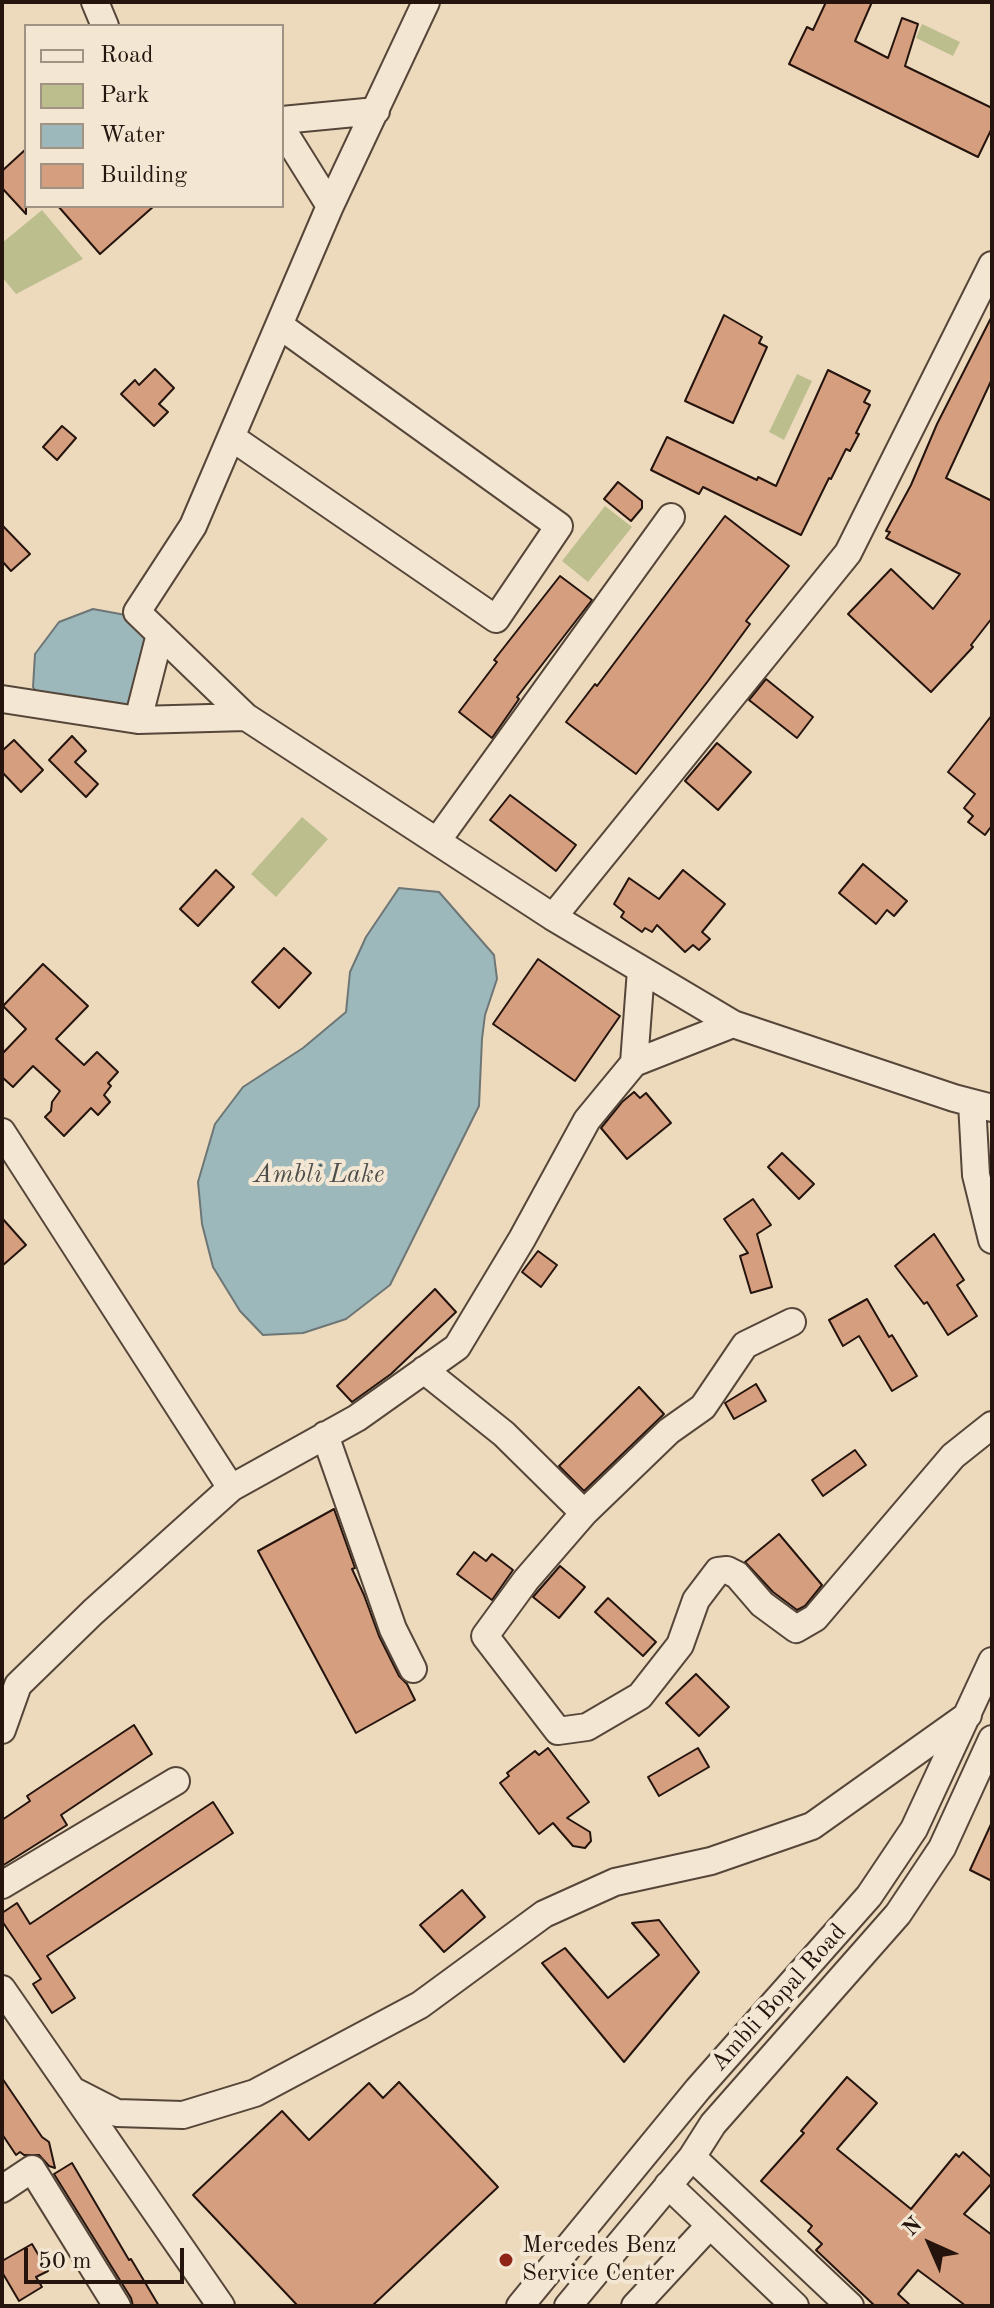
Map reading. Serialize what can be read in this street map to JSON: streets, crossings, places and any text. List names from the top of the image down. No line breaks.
{"streets":{"street":["Ambli Bopal Road"]},"water":["Ambli Lake"],"places":["Mercedes Benz Service Center"],"legend":["Road","Park","Water","Building"],"scale_bar":"50 m","north":"top left"}
